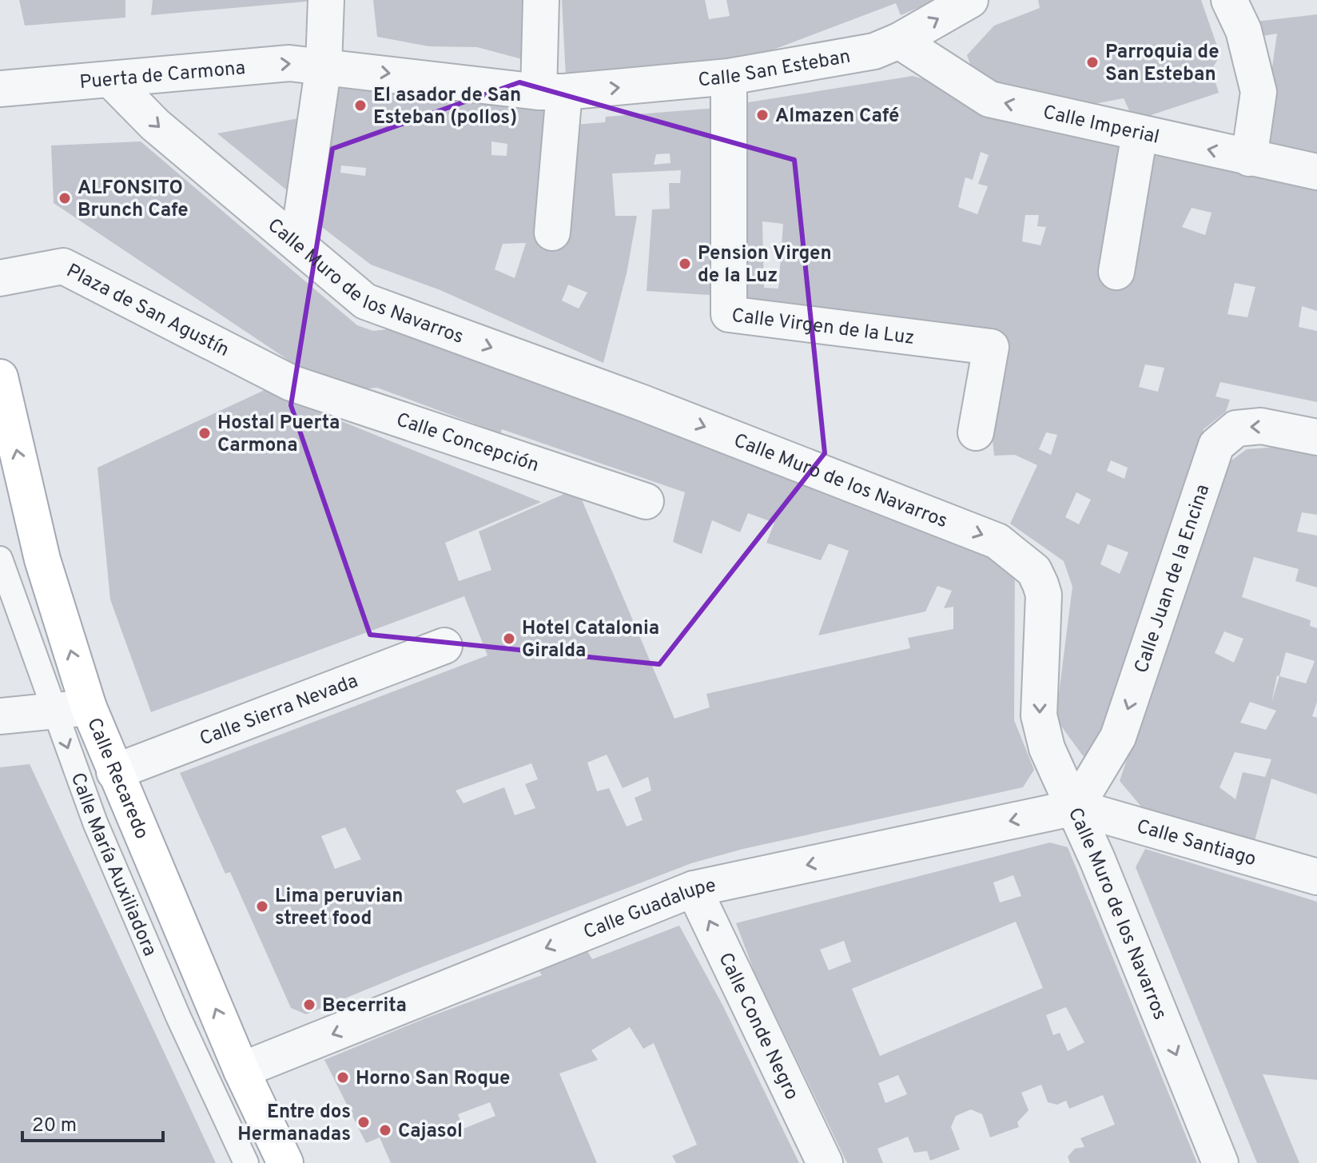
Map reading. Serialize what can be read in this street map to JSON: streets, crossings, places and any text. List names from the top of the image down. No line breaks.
{"streets":{"main road":["Calle Recaredo"],"street":["Calle San Esteban","Puerta de Carmona","Calle Imperial","Calle Muro de los Navarros","Plaza de San Agustín","Calle Virgen de la Luz","Calle Concepción","Calle Juan de la Encina","Calle Sierra Nevada","Calle Santiago","Calle Guadalupe","Calle Conde Negro"],"lane":["Calle María Auxiliadora"]},"crossings":[["Calle San Esteban","Puerta de Carmona"],["Calle San Esteban","Calle Imperial"],["Calle San Esteban","Calle Virgen de la Luz"],["Puerta de Carmona","Calle Muro de los Navarros"],["Calle Muro de los Navarros","Calle Juan de la Encina"],["Calle Muro de los Navarros","Calle Santiago"],["Calle Muro de los Navarros","Calle Guadalupe"],["Plaza de San Agustín","Calle Concepción"],["Calle Juan de la Encina","Calle Santiago"],["Calle Juan de la Encina","Calle Guadalupe"],["Calle Sierra Nevada","Calle Recaredo"],["Calle Recaredo","Calle Guadalupe"],["Calle Santiago","Calle Guadalupe"],["Calle Guadalupe","Calle Conde Negro"]],"one_way":["Calle San Esteban","Puerta de Carmona","Calle Imperial","Calle Muro de los Navarros","Calle Juan de la Encina","Calle Recaredo","Calle María Auxiliadora","Calle Guadalupe","Calle Conde Negro"],"places":["Parroquia de San Esteban","El asador de San Esteban (pollos)","Almazen Café","ALFONSITO Brunch Cafe","Pension Virgen de la Luz","Hostal Puerta Carmona","Hotel Catalonia Giralda","Lima peruvian street food","Becerrita","Horno San Roque","Entre dos Hermanadas","Cajasol"],"scale_bar":"20 m"}
